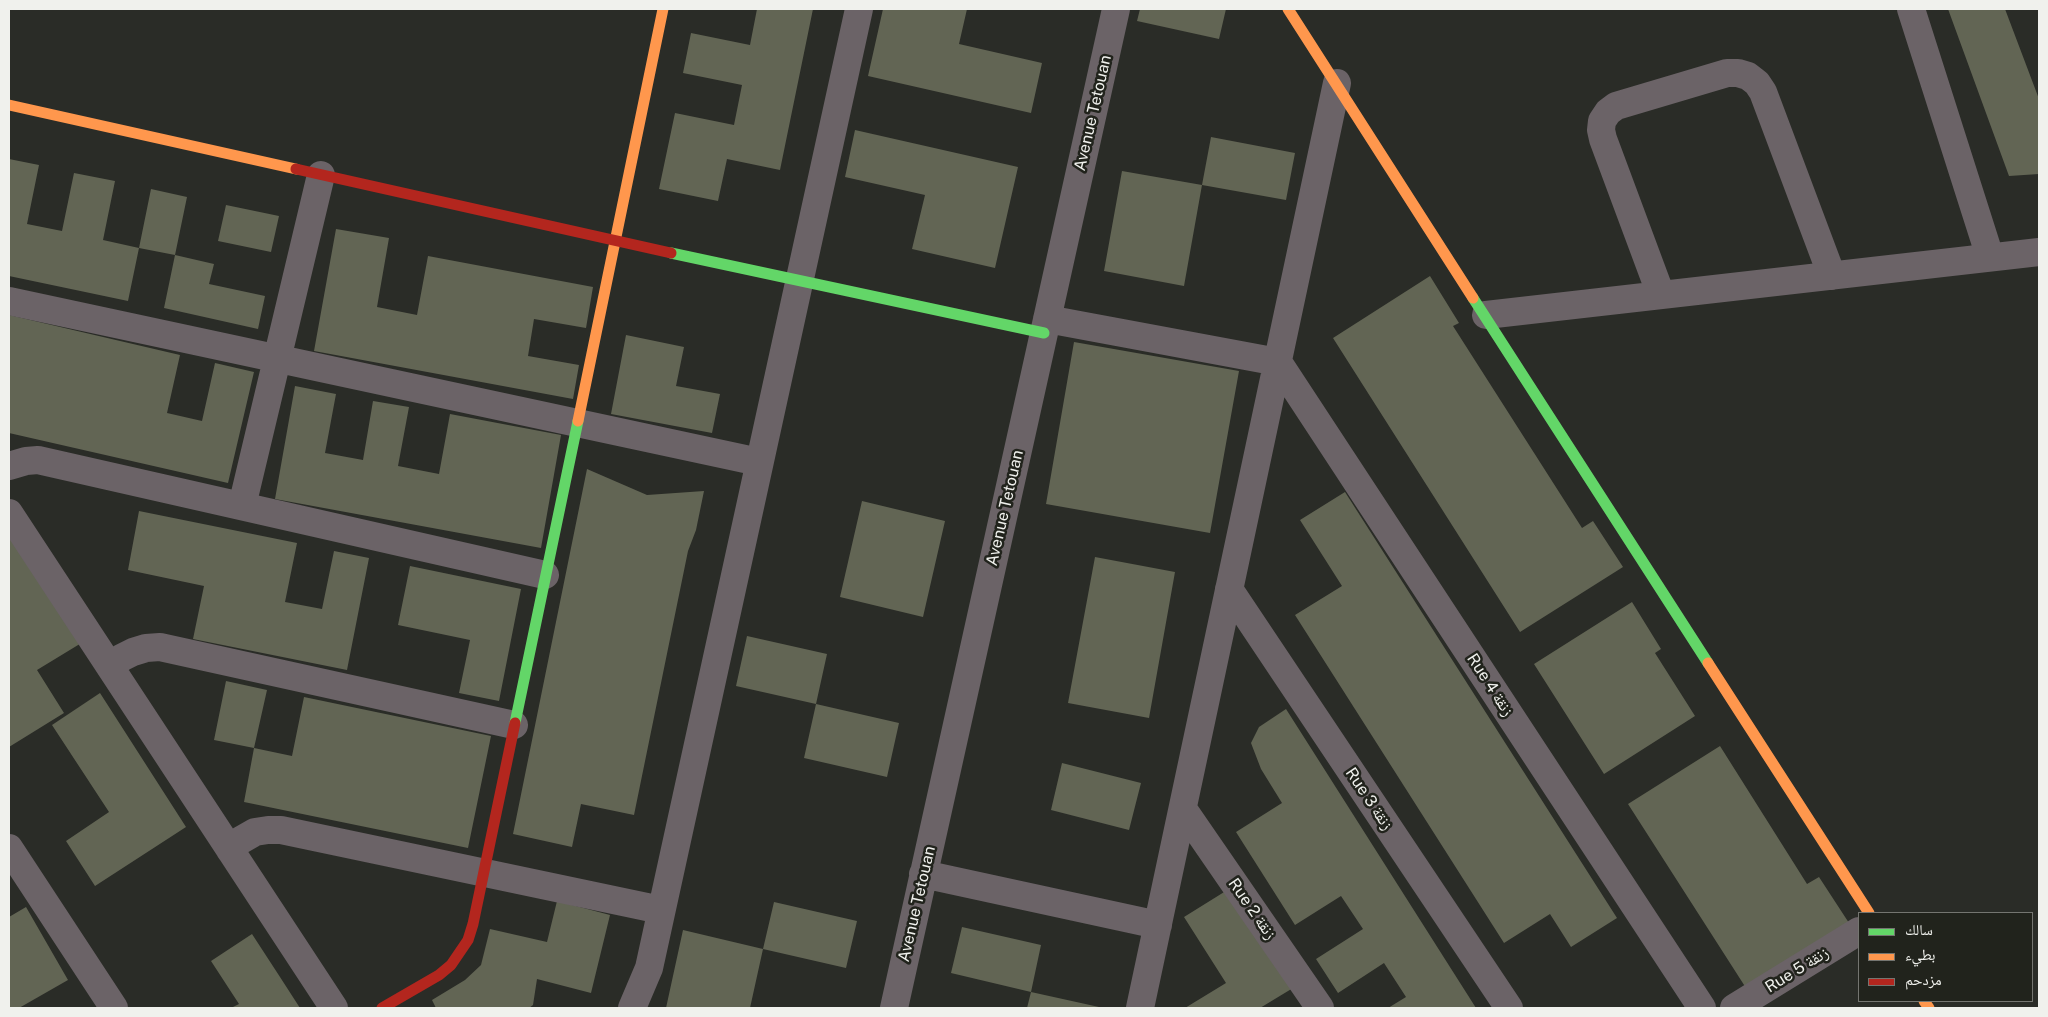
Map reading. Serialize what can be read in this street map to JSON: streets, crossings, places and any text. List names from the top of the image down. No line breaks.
{"streets":{"street":["Avenue Tetouan","Rue 4 زنقة","Rue 3 زنقة","Rue 2 زنقة","Rue 5 زنقة"]},"legend":["سالك","بطيء","مزدحم"]}
